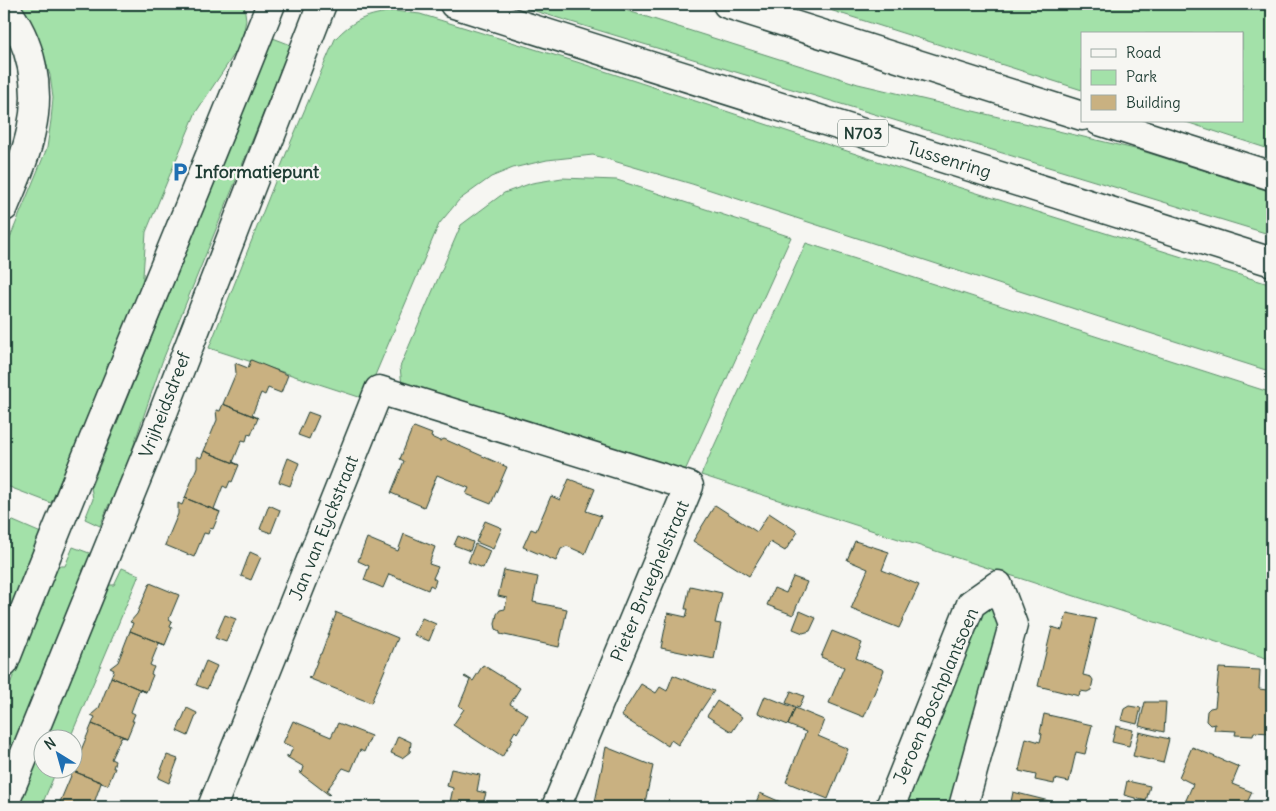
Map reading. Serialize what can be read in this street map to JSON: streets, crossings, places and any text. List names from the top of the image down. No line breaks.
{"streets":{"main road":["N703","Tussenring","Vrijheidsdreef","Jan van Eyckstraat","Pieter Brueghelstraat","Jeroen Boschplantsoen"]},"crossings":[["Jan van Eyckstraat","Pieter Brueghelstraat"]],"places":{"parking":["Informatiepunt"]},"legend":["Road","Park","Building"],"north":"top left"}
